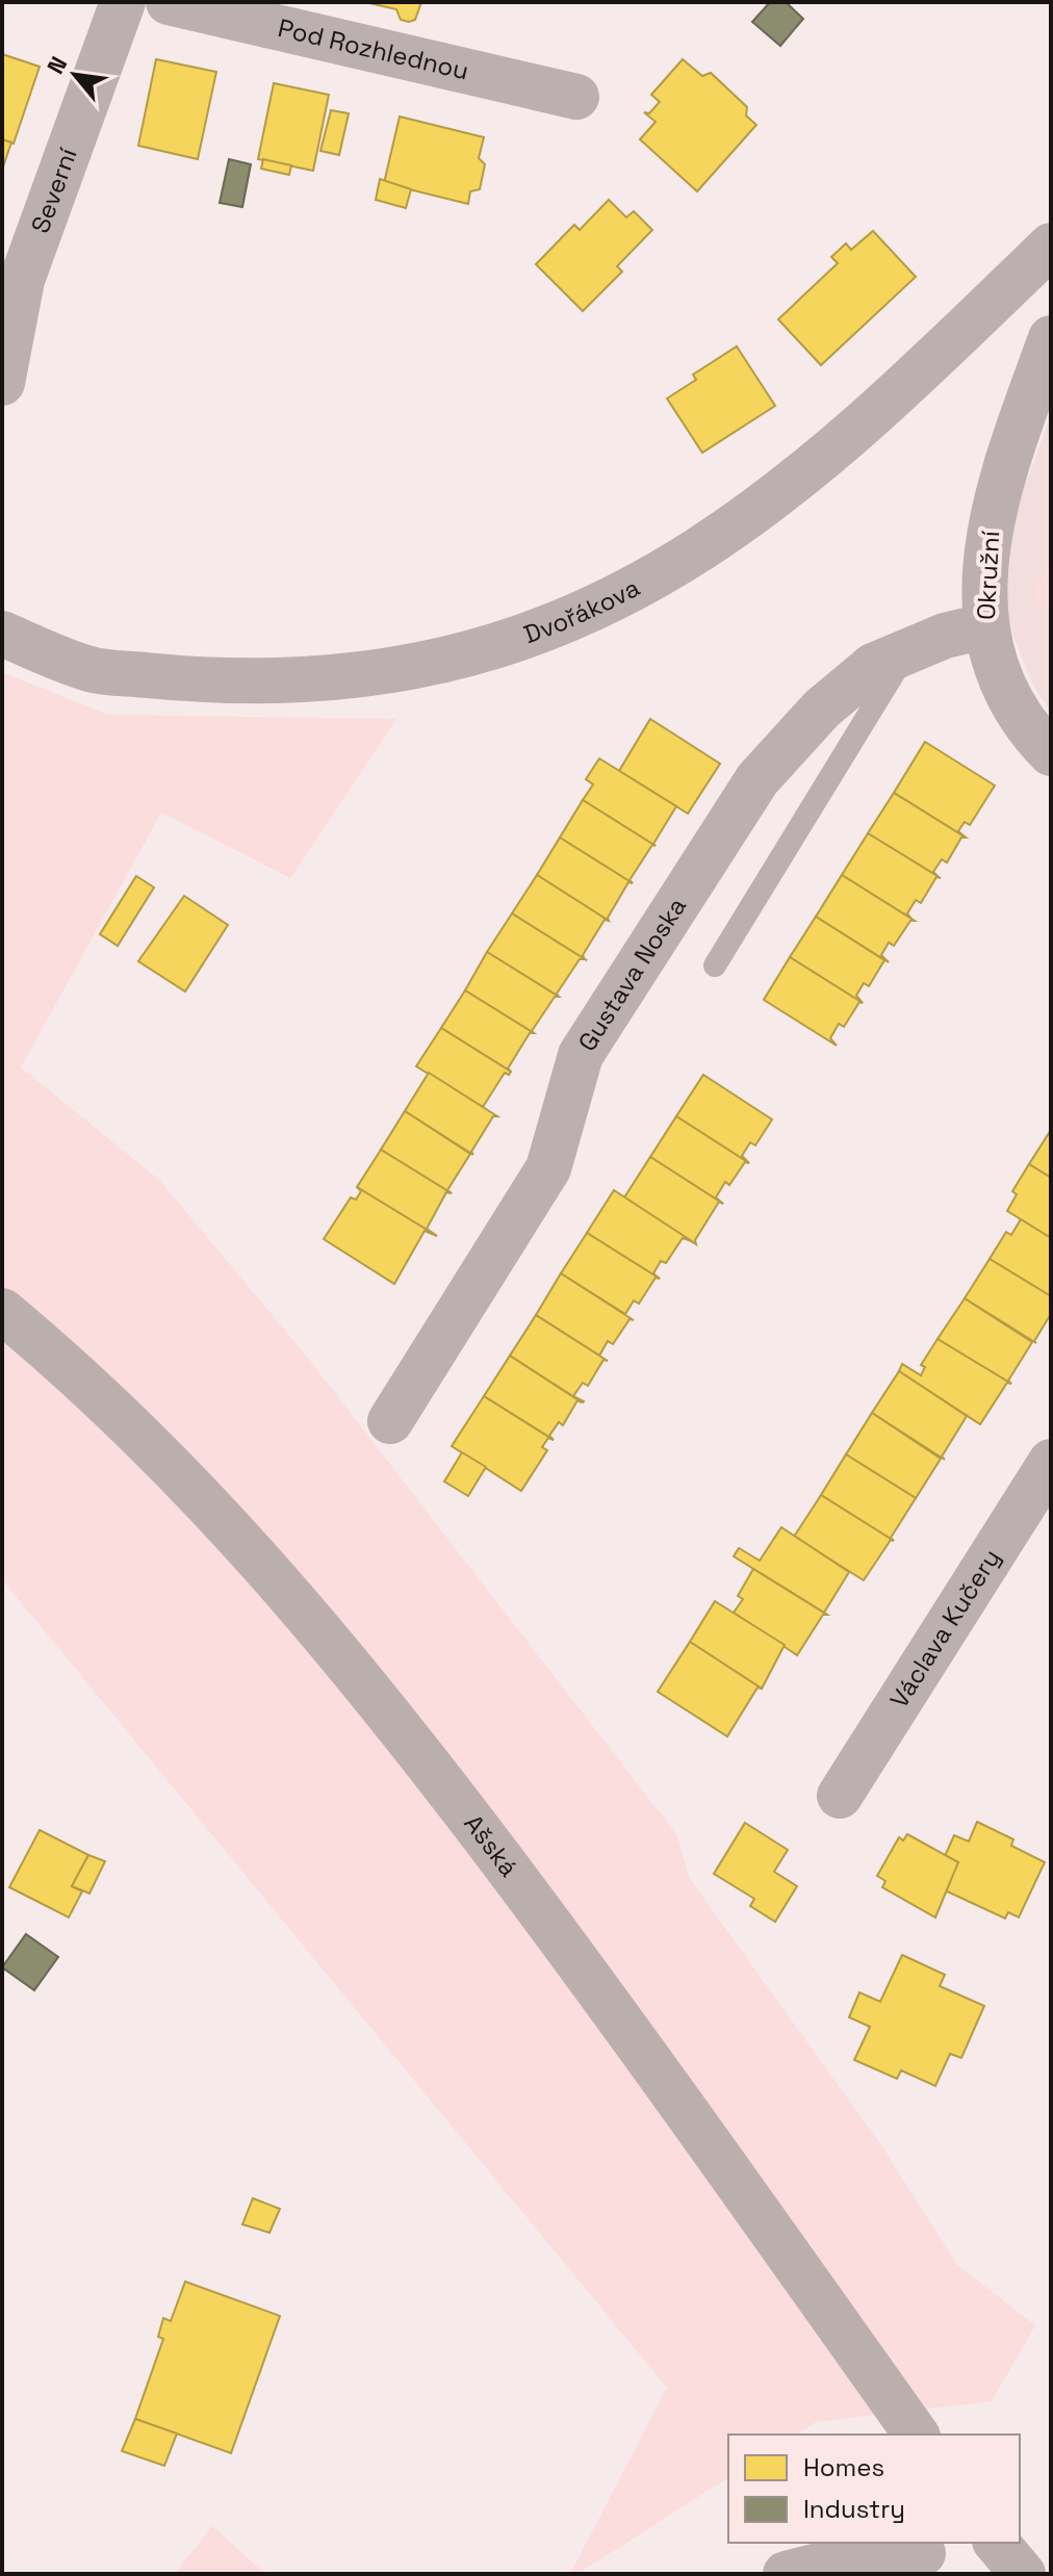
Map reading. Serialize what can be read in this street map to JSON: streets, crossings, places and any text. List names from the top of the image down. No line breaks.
{"streets":{"main road":["Ašská"],"street":["Pod Rozhlednou","Severní","Okružní","Dvořákova","Gustava Noska","Václava Kučery"]},"crossings":[["Okružní","Gustava Noska"]],"legend":["Homes","Industry"],"north":"top left"}
